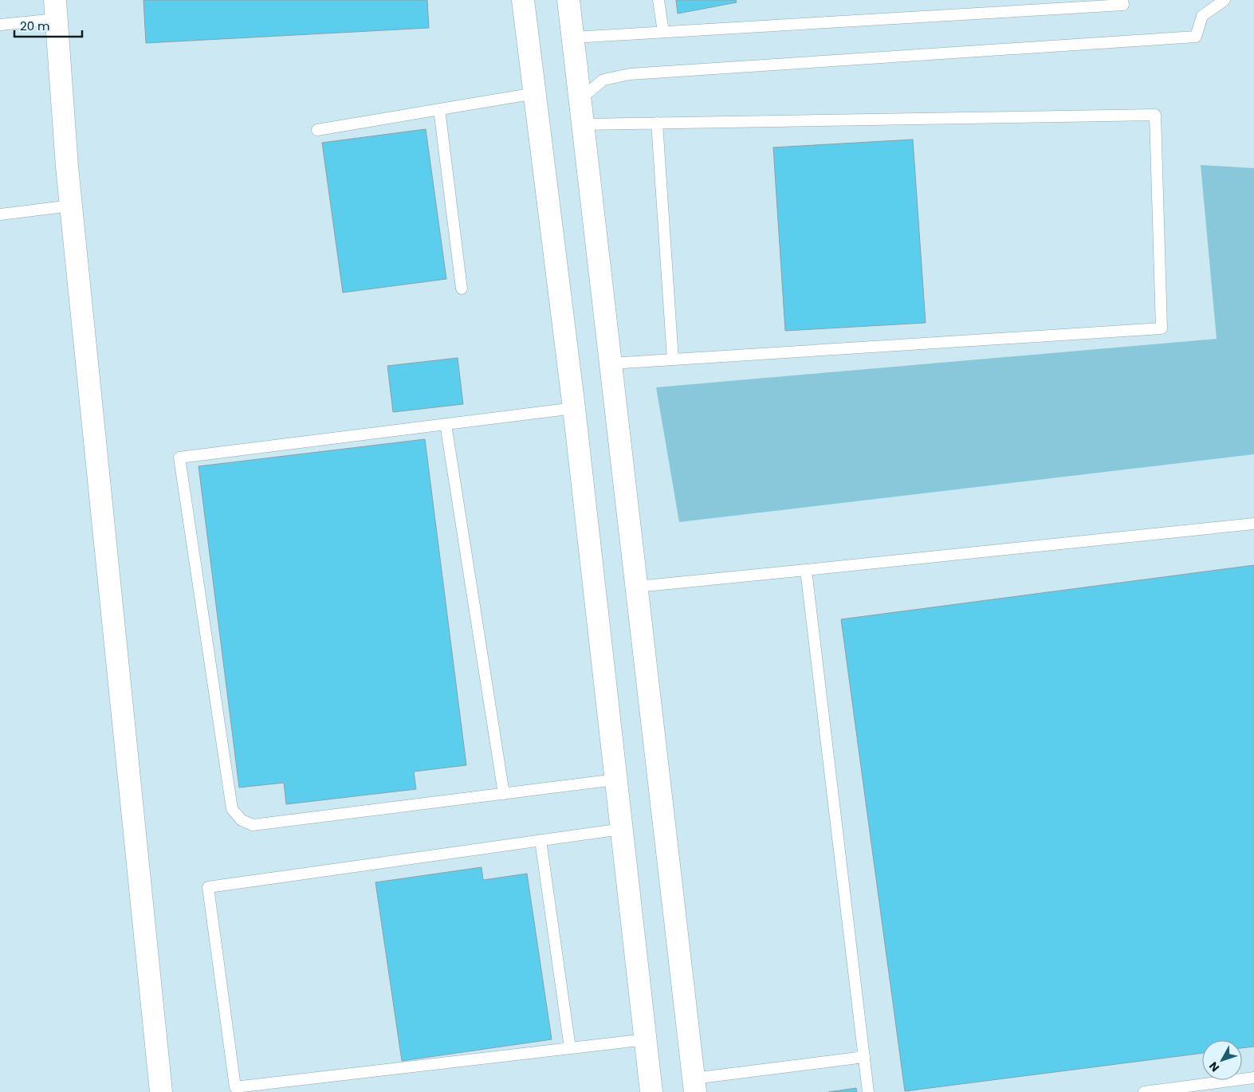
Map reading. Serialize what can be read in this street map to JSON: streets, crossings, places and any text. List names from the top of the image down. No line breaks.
{"scale_bar":"20 m","north":"bottom left"}
